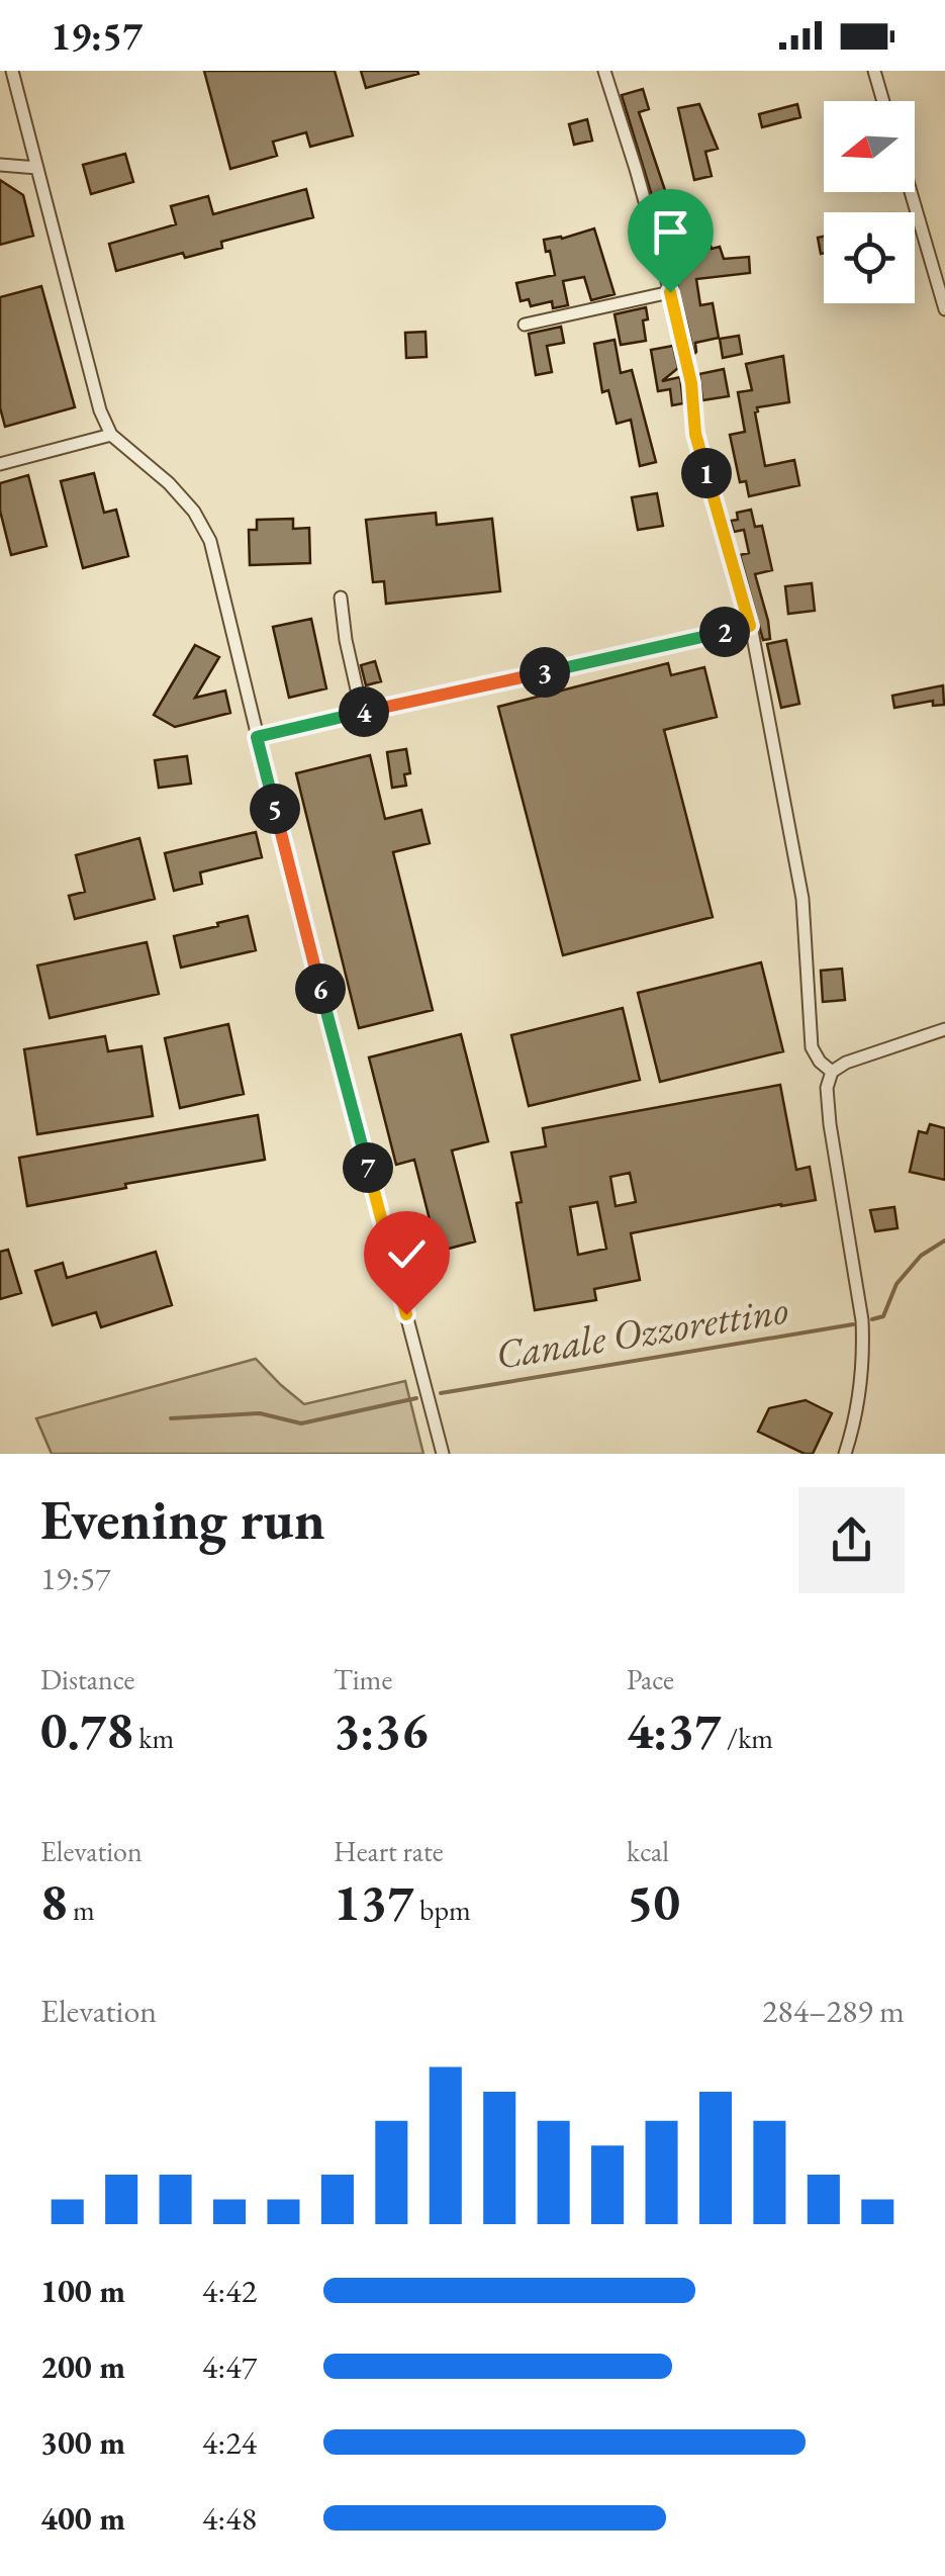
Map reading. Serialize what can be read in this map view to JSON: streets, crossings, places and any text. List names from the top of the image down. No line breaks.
{"water":["Canale Ozzorettino"],"north":"left","page":{"status":"19:57","pins":["1","2","3","4","5","6","7"],"heading":["Evening run","19:57"],"stats":[["Distance","0.78 km"],["Time","3:36"],["Pace","4:37 /km"],["Elevation","8 m"],["Heart rate","137 bpm"],["kcal","50"]],"chart":["Elevation","284–289 m"],"list":[{"name":"100 m","note":"4:42"},{"name":"200 m","note":"4:47"},{"name":"300 m","note":"4:24"},{"name":"400 m","note":"4:48"}]}}
